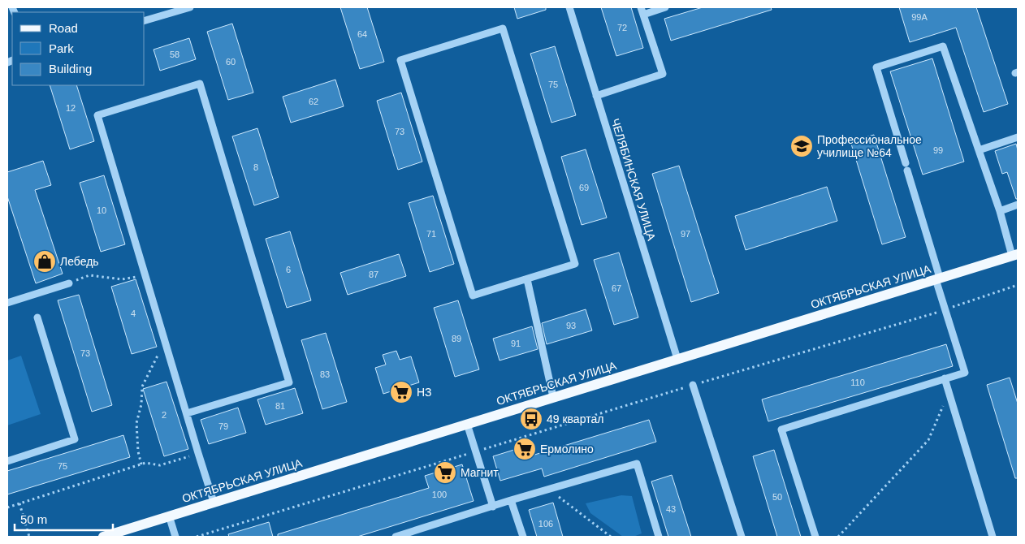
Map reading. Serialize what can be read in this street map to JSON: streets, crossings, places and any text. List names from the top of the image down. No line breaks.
{"streets":{"main road":["ОКТЯБРЬСКАЯ УЛИЦА"],"street":["ЧЕЛЯБИНСКАЯ УЛИЦА"]},"crossings":[["ЧЕЛЯБИНСКАЯ УЛИЦА","ОКТЯБРЬСКАЯ УЛИЦА"]],"places":{"school or university":["Профессиональное училище №64"],"shop":["Лебедь"],"supermarket":["НЗ","Ермолино","Магнит"],"bus stop":["49 квартал"]},"house_numbers":["99А","72","64","58","60","75","62","12","73","99","8","69","10","71","97","6","87","67","4","93","89","91","73","83","110","81","2","79","75","100","50","43","106"],"legend":["Road","Park","Building"],"scale_bar":"50 m"}
